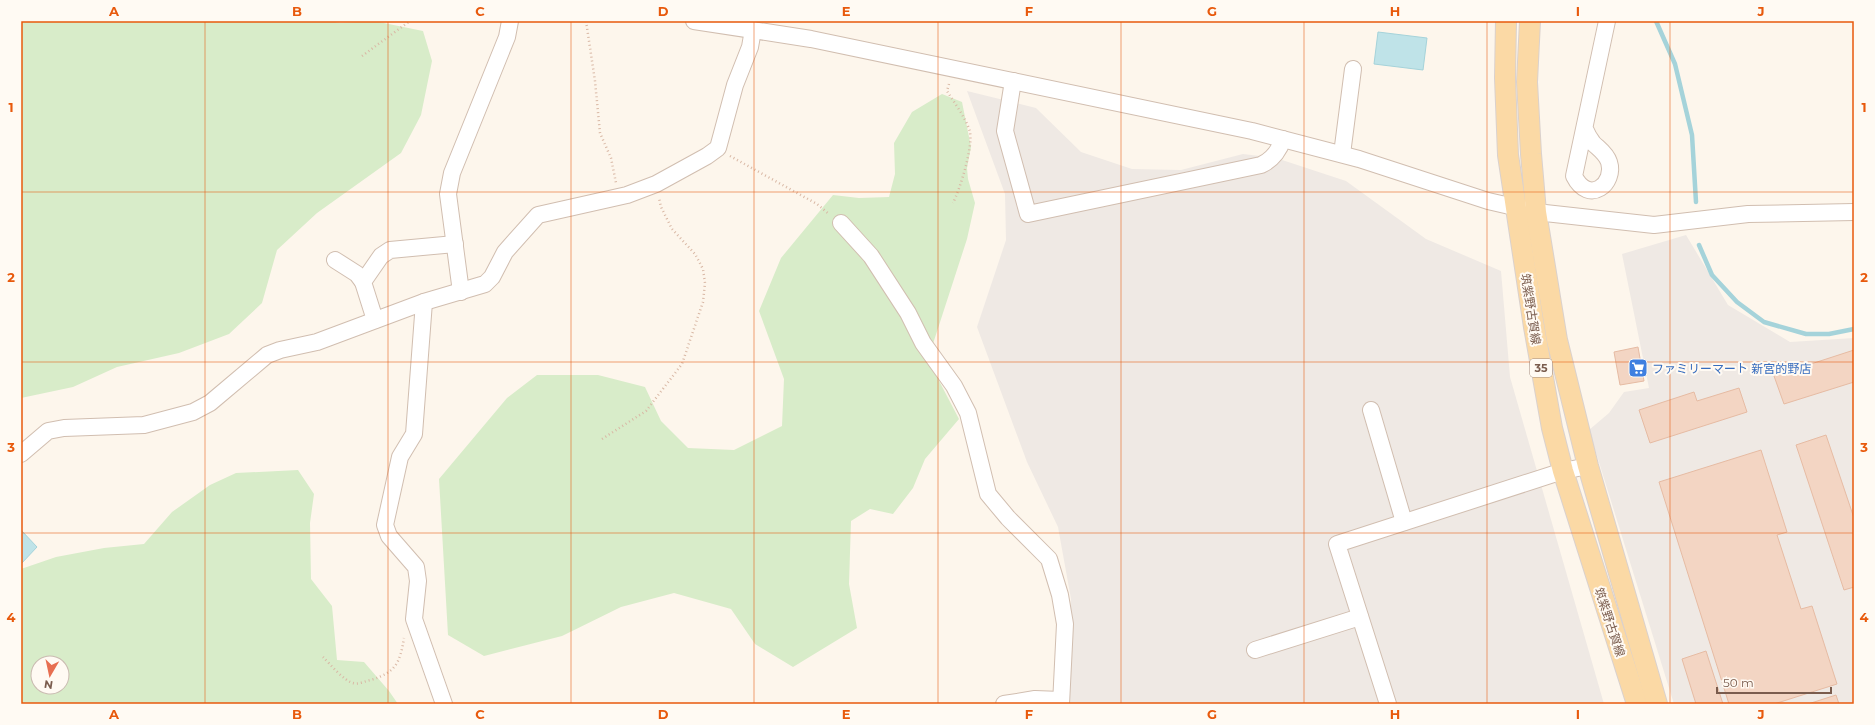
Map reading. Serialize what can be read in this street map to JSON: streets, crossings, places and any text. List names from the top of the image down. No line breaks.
{"streets":{"main road":["筑紫野古賀線","35"]},"places":{"supermarket":["ファミリーマート 新宮的野店"]},"scale_bar":"50 m","north":"bottom","grid":{"columns":["A","B","C","D","E","F","G","H","I","J"],"rows":["1","2","3","4"]}}
